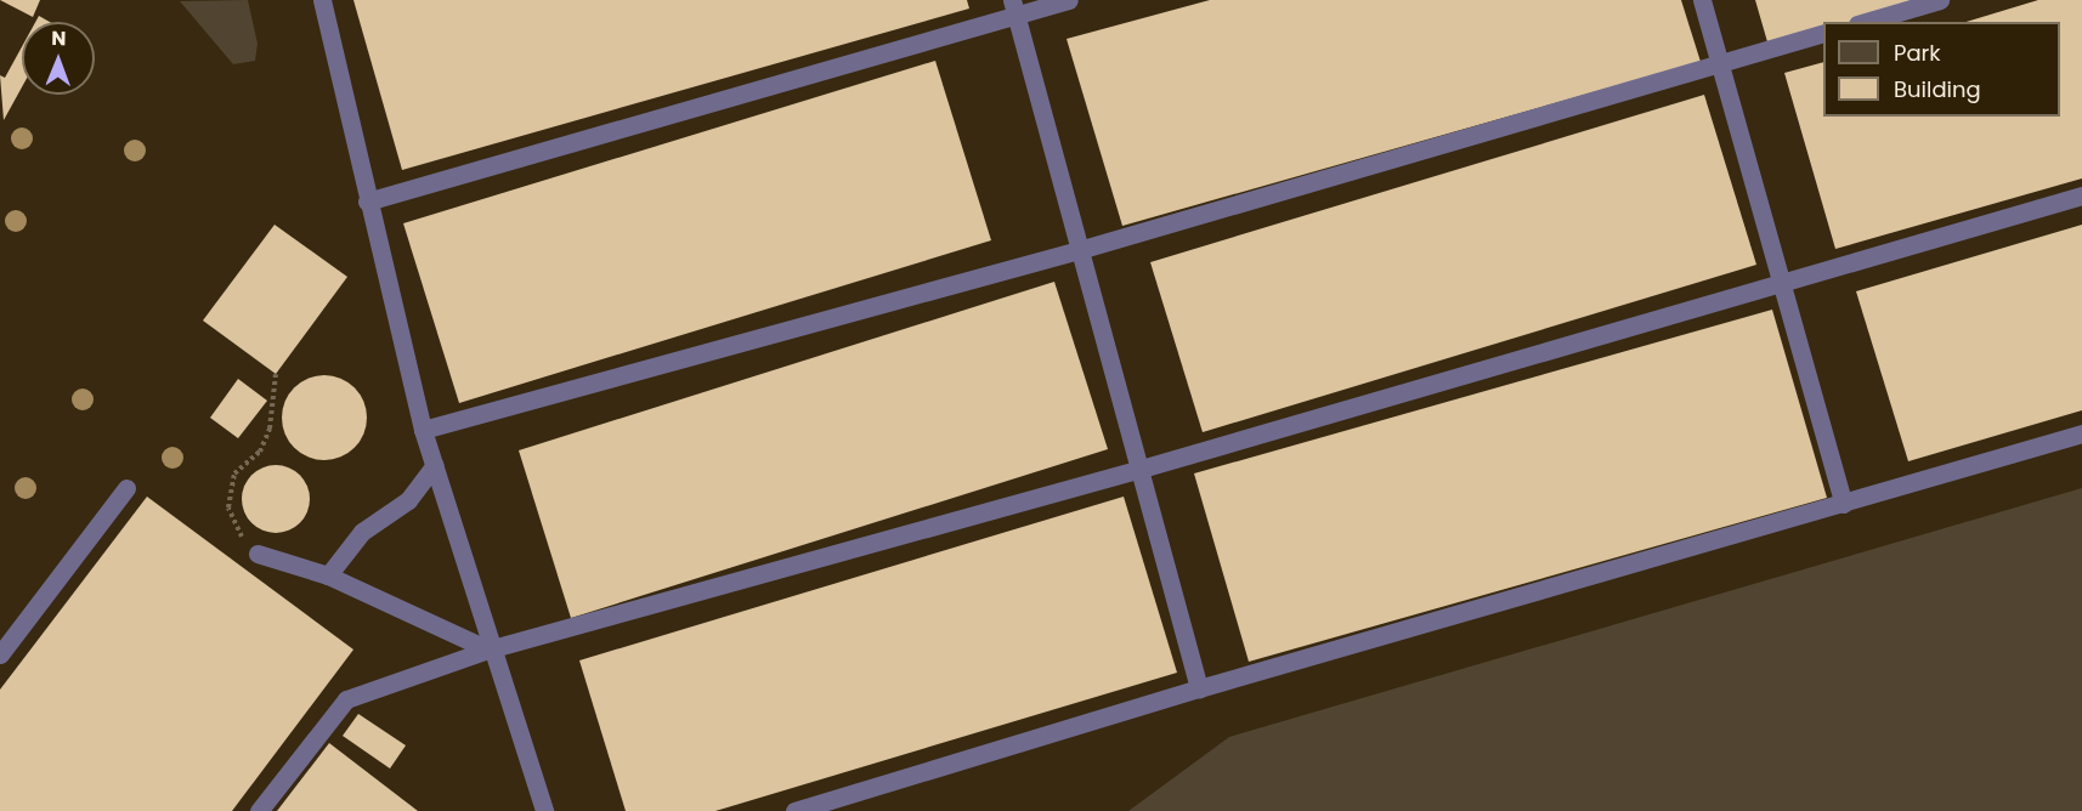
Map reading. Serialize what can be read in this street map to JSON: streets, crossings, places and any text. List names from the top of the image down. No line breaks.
{"legend":["Park","Building"],"north":"top"}
